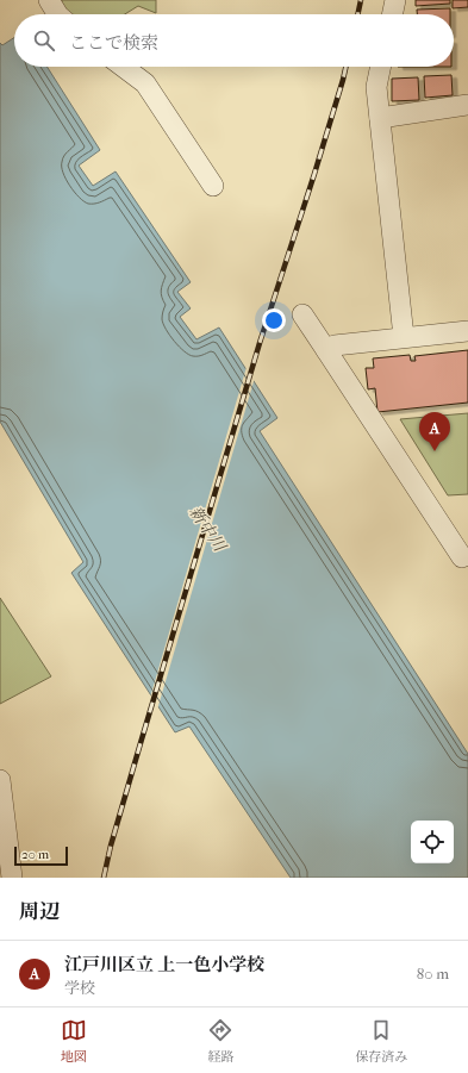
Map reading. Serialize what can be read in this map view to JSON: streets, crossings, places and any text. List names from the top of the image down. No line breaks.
{"water":["新中川"],"scale_bar":"20 m","page":{"search":"ここで検索","pins":"A","scale":"20 m","heading":"周辺","list":[{"mark":"A","name":"江戸川区立 上一色小学校","note":"学校","value":"80 m"}],"nav":["地図","経路","保存済み"]}}
